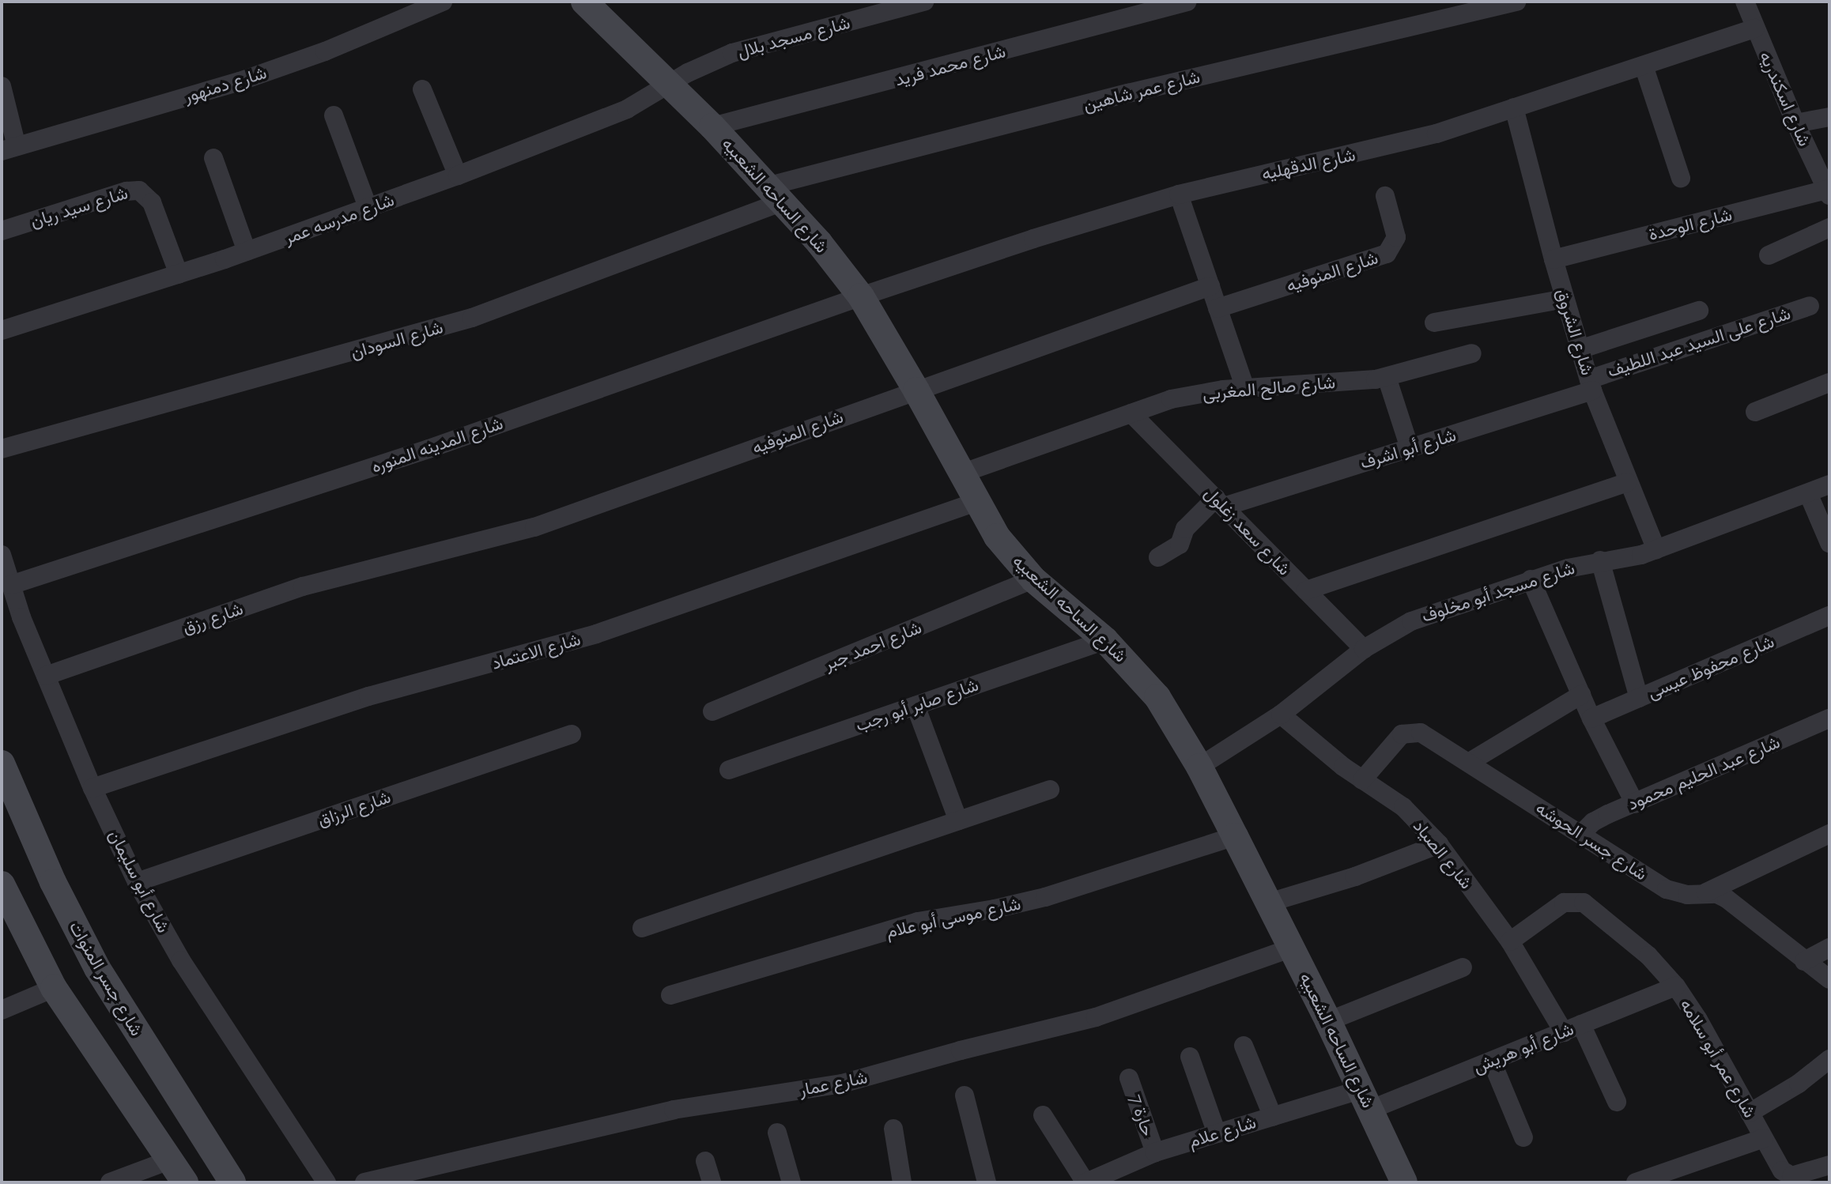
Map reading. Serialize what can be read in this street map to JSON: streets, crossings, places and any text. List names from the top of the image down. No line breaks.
{"streets":{"main road":["شارع الساحه الشعبيه","شارع جسر المنوات"],"street":["شارع مسجد بلال","شارع محمد فريد","شارع دمنهور","شارع عمر شاهين","شارع اسكندريه","شارع الدقهليه","شارع سيد ريان","شارع مدرسه عمر","شارع الوحدة","شارع المنوفيه","شارع الشروق","شارع السودان","شارع على السيد عبد اللطيف","شارع صالح المغربى","شارع المدينه المنوره","شارع أبو اشرف","شارع سعد زغلول","شارع مسجد أبو مخلوف","شارع رزق","شارع احمد جبر","شارع الاعتماد","شارع محفوظ عيسى","شارع صابر أبو رجب","شارع عبد الحليم محمود","شارع الرزاق","شارع جسر الحوشه","شارع الصياد","شارع أبو سليمان","شارع موسى أبو علام","شارع أبو هريش","شارع عمر أبو سلامه","شارع عمار","حارة 7","شارع علام"]},"crossings":[["شارع مسجد بلال","شارع الساحه الشعبيه"],["شارع مسجد بلال","شارع مدرسه عمر"],["شارع محمد فريد","شارع الساحه الشعبيه"],["شارع عمر شاهين","شارع الساحه الشعبيه"],["شارع عمر شاهين","شارع السودان"],["شارع اسكندريه","شارع الدقهليه"],["شارع اسكندريه","شارع الوحدة"],["شارع الدقهليه","شارع الساحه الشعبيه"],["شارع الدقهليه","شارع الشروق"],["شارع الدقهليه","شارع المدينه المنوره"],["شارع الساحه الشعبيه","شارع مدرسه عمر"],["شارع الساحه الشعبيه","شارع المنوفيه"],["شارع الساحه الشعبيه","شارع السودان"],["شارع الساحه الشعبيه","شارع صالح المغربى"],["شارع الساحه الشعبيه","شارع المدينه المنوره"],["شارع الساحه الشعبيه","شارع مسجد أبو مخلوف"],["شارع الساحه الشعبيه","شارع احمد جبر"],["شارع الساحه الشعبيه","شارع الاعتماد"],["شارع الساحه الشعبيه","شارع صابر أبو رجب"],["شارع الساحه الشعبيه","شارع موسى أبو علام"],["شارع الساحه الشعبيه","شارع أبو هريش"],["شارع الساحه الشعبيه","شارع عمار"],["شارع الساحه الشعبيه","شارع علام"],["شارع سيد ريان","شارع مدرسه عمر"],["شارع الوحدة","شارع الشروق"],["شارع المنوفيه","شارع رزق"],["شارع الشروق","شارع على السيد عبد اللطيف"],["شارع الشروق","شارع أبو اشرف"],["شارع الشروق","شارع مسجد أبو مخلوف"],["شارع على السيد عبد اللطيف","شارع أبو اشرف"],["شارع صالح المغربى","شارع سعد زغلول"],["شارع المدينه المنوره","شارع أبو سليمان"],["شارع أبو اشرف","شارع سعد زغلول"],["شارع سعد زغلول","شارع مسجد أبو مخلوف"],["شارع مسجد أبو مخلوف","شارع الصياد"],["شارع رزق","شارع أبو سليمان"],["شارع الاعتماد","شارع أبو سليمان"],["شارع عبد الحليم محمود","شارع جسر الحوشه"],["شارع الرزاق","شارع أبو سليمان"],["شارع جسر الحوشه","شارع الصياد"],["شارع الصياد","شارع أبو هريش"],["شارع الصياد","شارع عمر أبو سلامه"],["شارع أبو هريش","شارع عمر أبو سلامه"],["شارع أبو هريش","شارع علام"],["حارة 7","شارع علام"]]}
